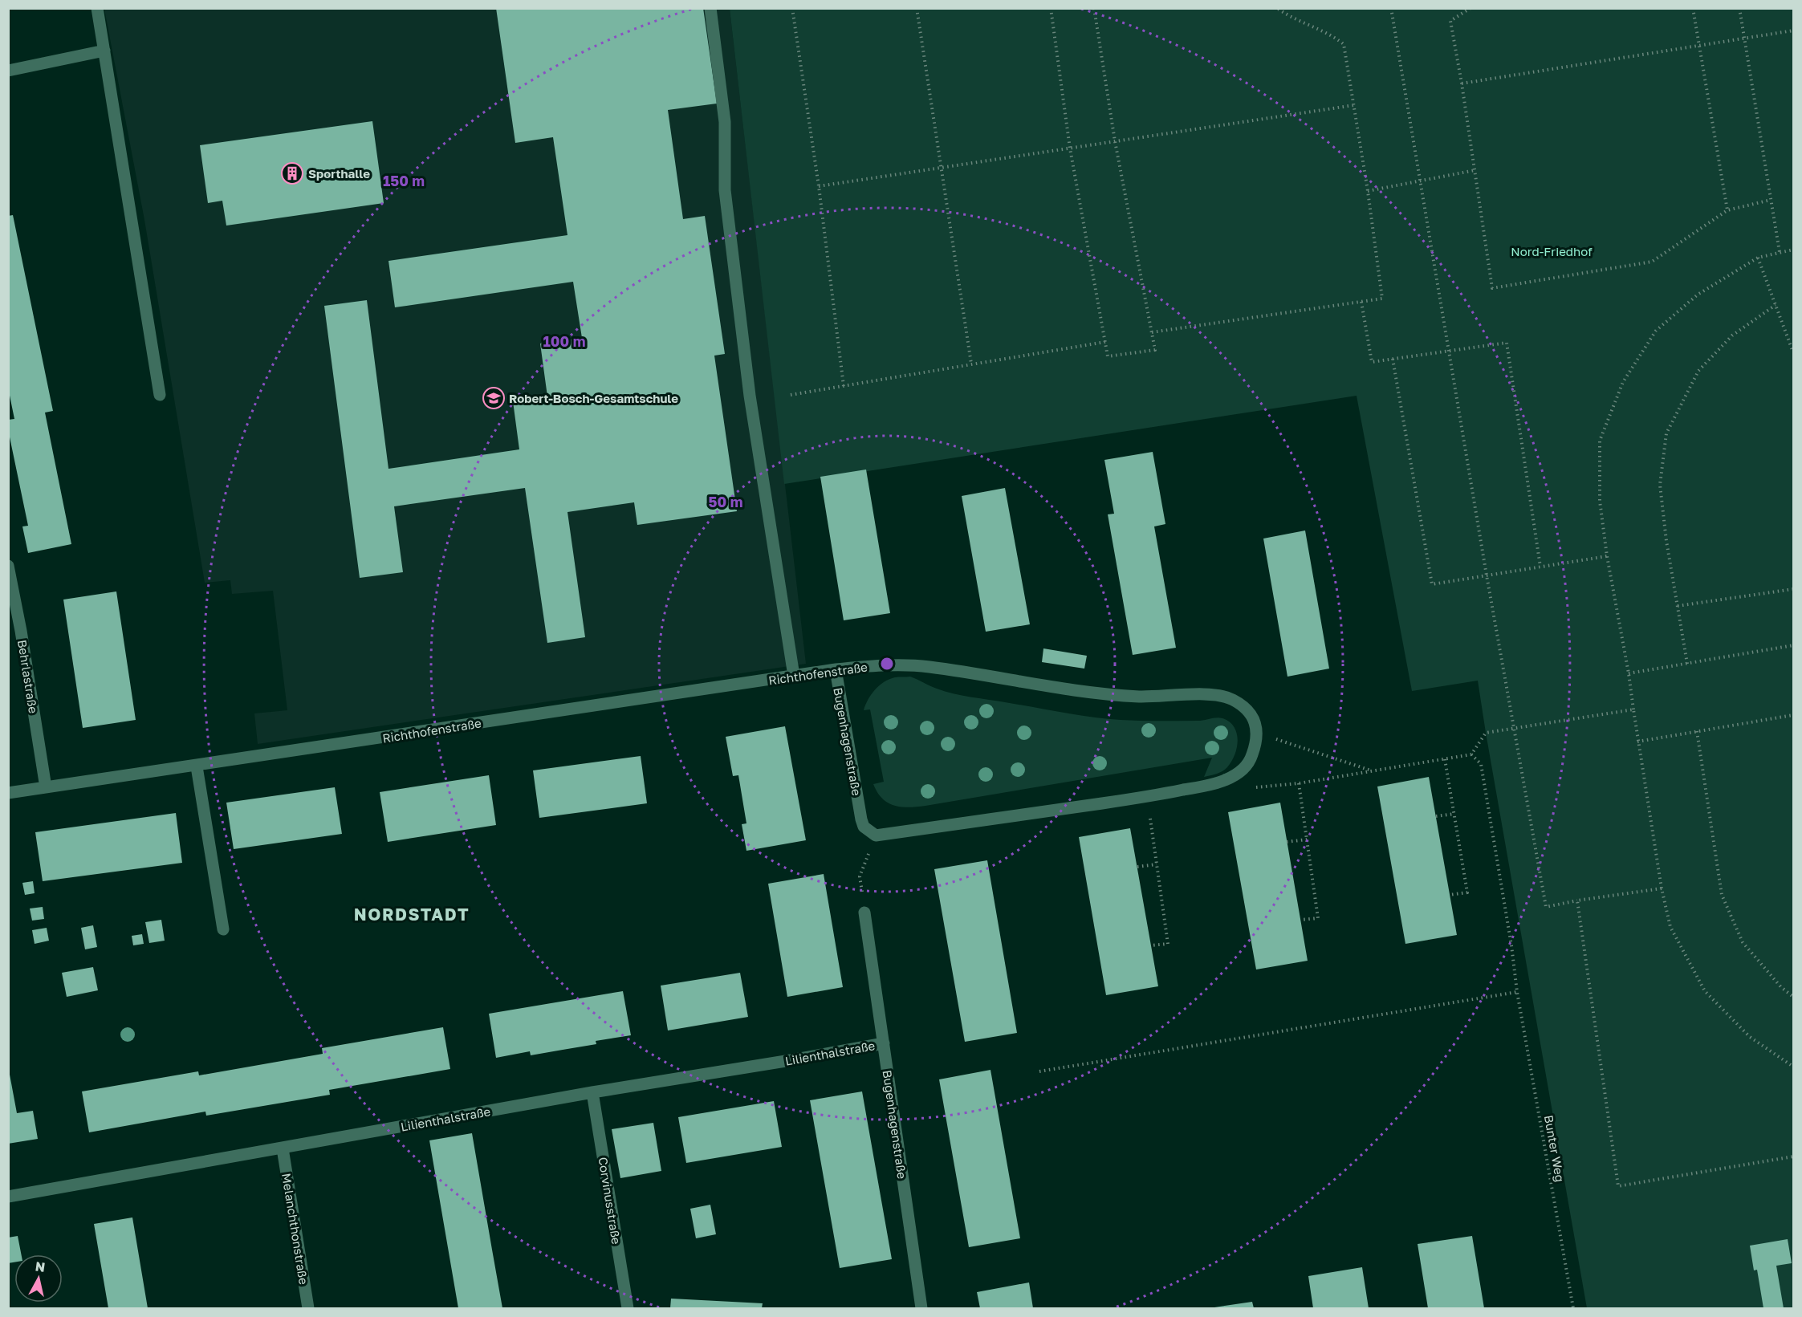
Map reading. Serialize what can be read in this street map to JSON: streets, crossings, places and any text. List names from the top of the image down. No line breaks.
{"streets":{"street":["Richthofenstraße","Behrlastraße","Bugenhagenstraße","Lilienthalstraße","Corvinusstraße","Melanchthonstraße"],"path":["Bunter Weg"]},"crossings":[["Richthofenstraße","Behrlastraße"],["Richthofenstraße","Bugenhagenstraße"],["Bugenhagenstraße","Lilienthalstraße"],["Lilienthalstraße","Corvinusstraße"],["Lilienthalstraße","Melanchthonstraße"]],"districts":["NORDSTADT"],"parks":["Nord-Friedhof"],"places":{"building":["Sporthalle"],"school or university":["Robert-Bosch-Gesamtschule"]},"north":"top","rings":["150 m","100 m","50 m"]}
